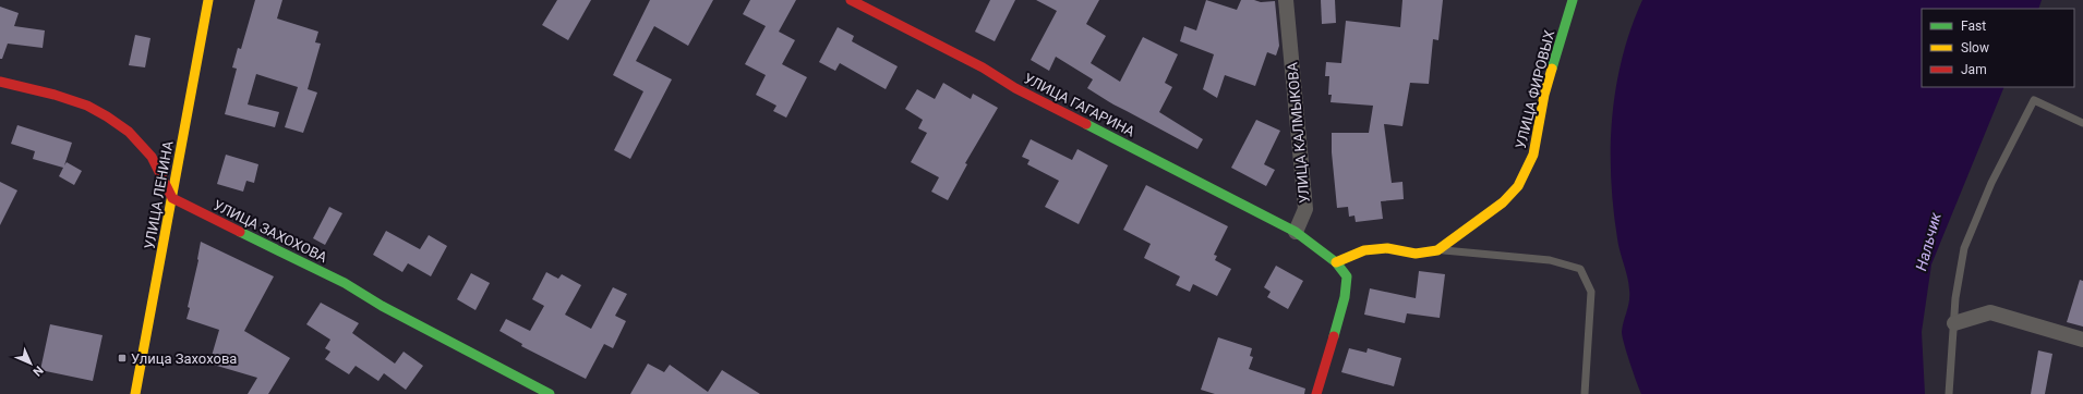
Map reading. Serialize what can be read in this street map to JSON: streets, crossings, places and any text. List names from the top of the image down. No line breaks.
{"streets":{"street":["УЛИЦА ФИРОВЫХ","УЛИЦА ГАГАРИНА","УЛИЦА КАЛМЫКОВА","УЛИЦА ЛЕНИНА","УЛИЦА ЗАХОХОВА"]},"crossings":[["УЛИЦА ГАГАРИНА","УЛИЦА КАЛМЫКОВА"],["УЛИЦА ЛЕНИНА","УЛИЦА ЗАХОХОВА"]],"water":["Нальчик"],"places":{"transit":["Улица Захохова"]},"legend":["Fast","Slow","Jam"],"north":"bottom right"}
